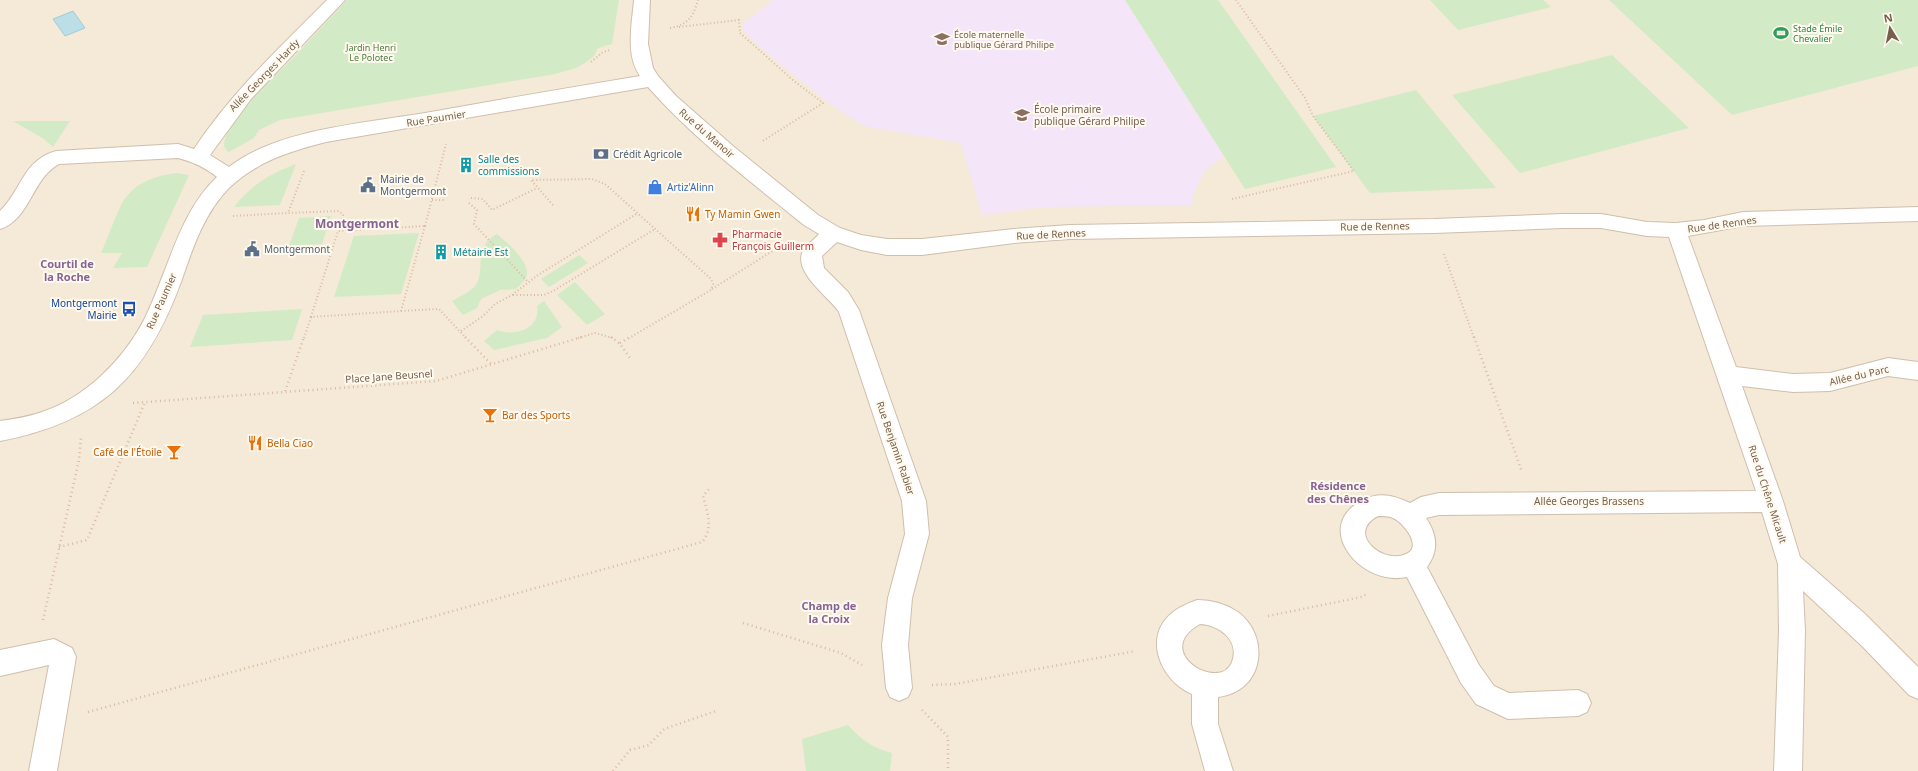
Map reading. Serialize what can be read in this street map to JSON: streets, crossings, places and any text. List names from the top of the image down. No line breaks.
{"streets":{"street":["Allée Georges Hardy","Rue Paumier","Rue du Manoir","Rue de Rennes","Allée du Parc","Rue Benjamin Rabier","Rue du Chêne Micault","Allée Georges Brassens"],"path":["Place Jane Beusnel"]},"crossings":[["Rue Paumier","Rue du Manoir"],["Rue du Manoir","Rue de Rennes"],["Rue du Manoir","Rue Benjamin Rabier"],["Rue de Rennes","Rue Benjamin Rabier"],["Rue de Rennes","Rue du Chêne Micault"],["Allée du Parc","Rue du Chêne Micault"],["Rue du Chêne Micault","Allée Georges Brassens"]],"districts":["Montgermont","Courtil de la Roche","Résidence des Chênes","Champ de la Croix"],"parks":["Jardin Henri Le Polotec"],"places":{"sports":["Stade Émile Chevalier"],"school or university":["École maternelle publique Gérard Philipe","École primaire publique Gérard Philipe"],"bank":["Crédit Agricole"],"building":["Salle des commissions","Métairie Est"],"public building":["Mairie de Montgermont","Montgermont"],"shop":["Artiz'Alinn"],"restaurant":["Ty Mamin Gwen","Bella Ciao"],"pharmacy":["Pharmacie François Guillerm"],"bus stop":["Montgermont Mairie"],"bar":["Bar des Sports","Café de l'Étoile"]},"north":"top"}
